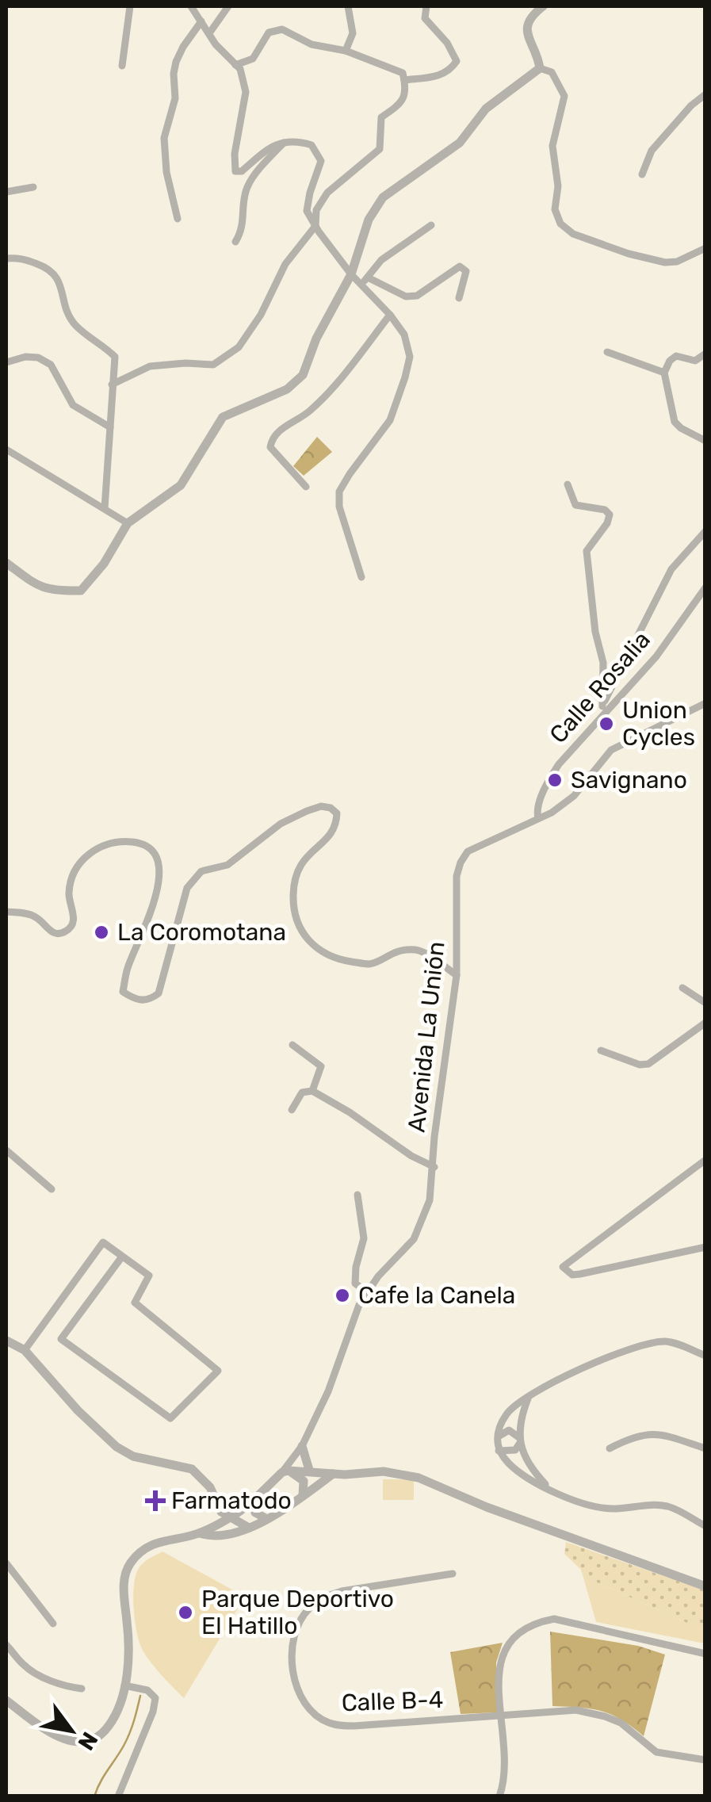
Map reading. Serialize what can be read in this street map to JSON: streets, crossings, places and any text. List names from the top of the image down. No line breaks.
{"streets":{"street":["Calle Rosalia","Avenida La Unión","Calle B-4"]},"crossings":[["Calle Rosalia","Avenida La Unión"]],"places":{"other":["Union Cycles","Savignano","La Coromotana","Cafe la Canela","Parque Deportivo El Hatillo"],"health":["Farmatodo"]},"north":"bottom right"}
